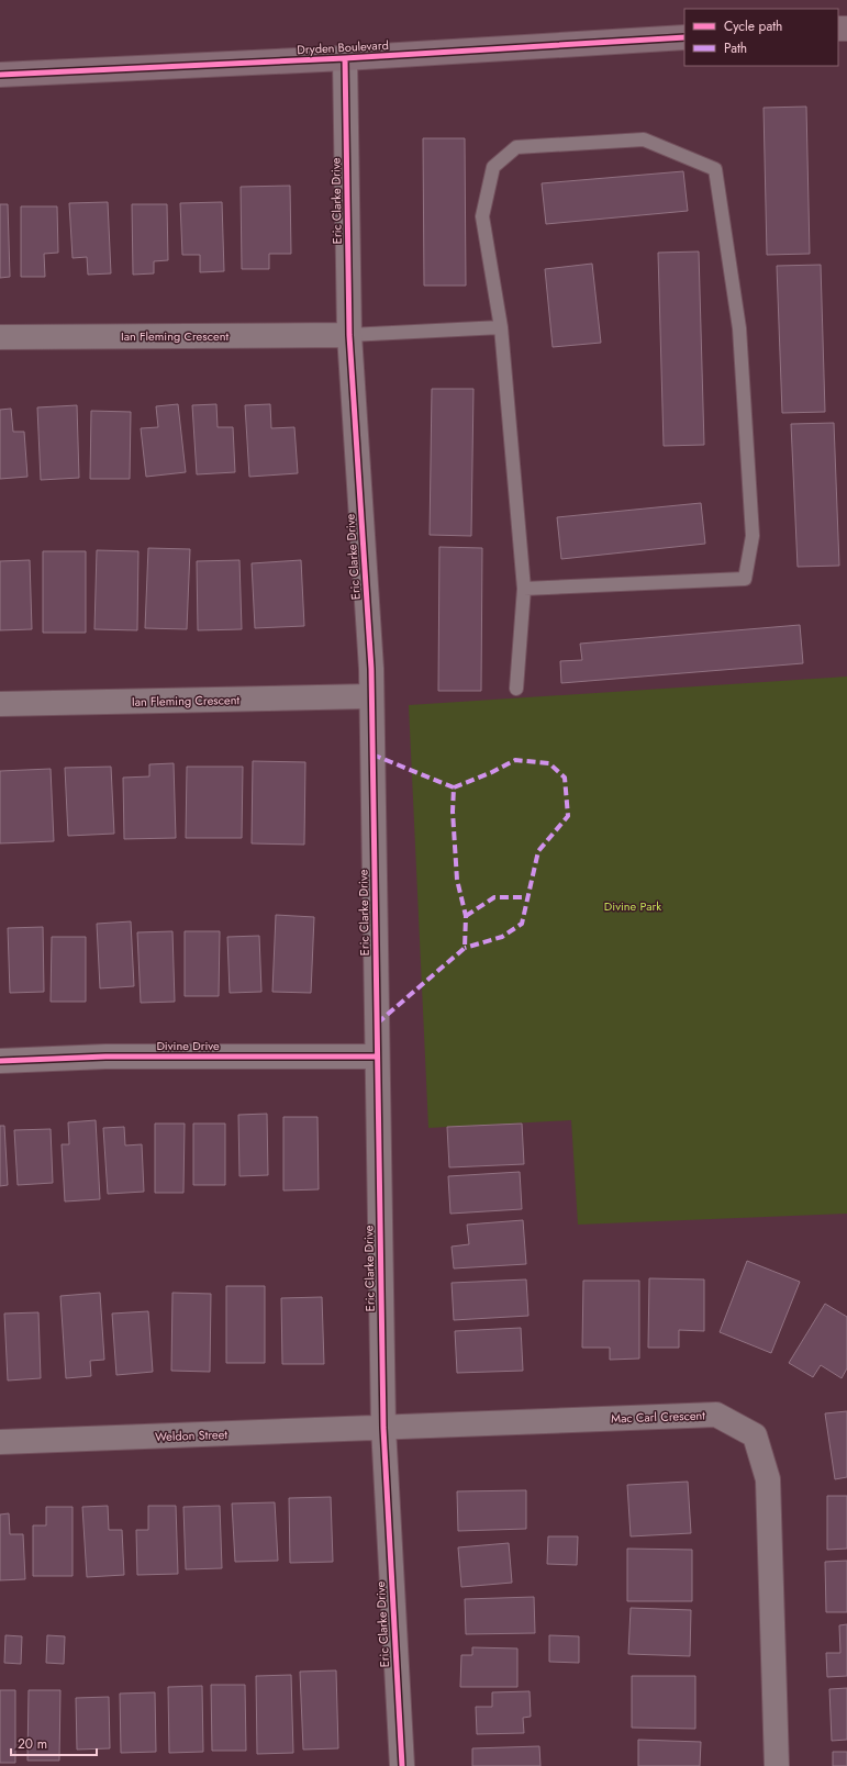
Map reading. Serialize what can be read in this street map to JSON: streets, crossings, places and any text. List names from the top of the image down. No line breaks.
{"streets":{"street":["Dryden Boulevard","Eric Clarke Drive","Ian Fleming Crescent","Divine Drive","Mac Carl Crescent","Weldon Street"]},"crossings":[["Dryden Boulevard","Eric Clarke Drive"],["Eric Clarke Drive","Ian Fleming Crescent"],["Eric Clarke Drive","Divine Drive"],["Eric Clarke Drive","Mac Carl Crescent"],["Eric Clarke Drive","Weldon Street"],["Mac Carl Crescent","Weldon Street"]],"parks":["Divine Park"],"legend":["Cycle path","Path"],"scale_bar":"20 m"}
